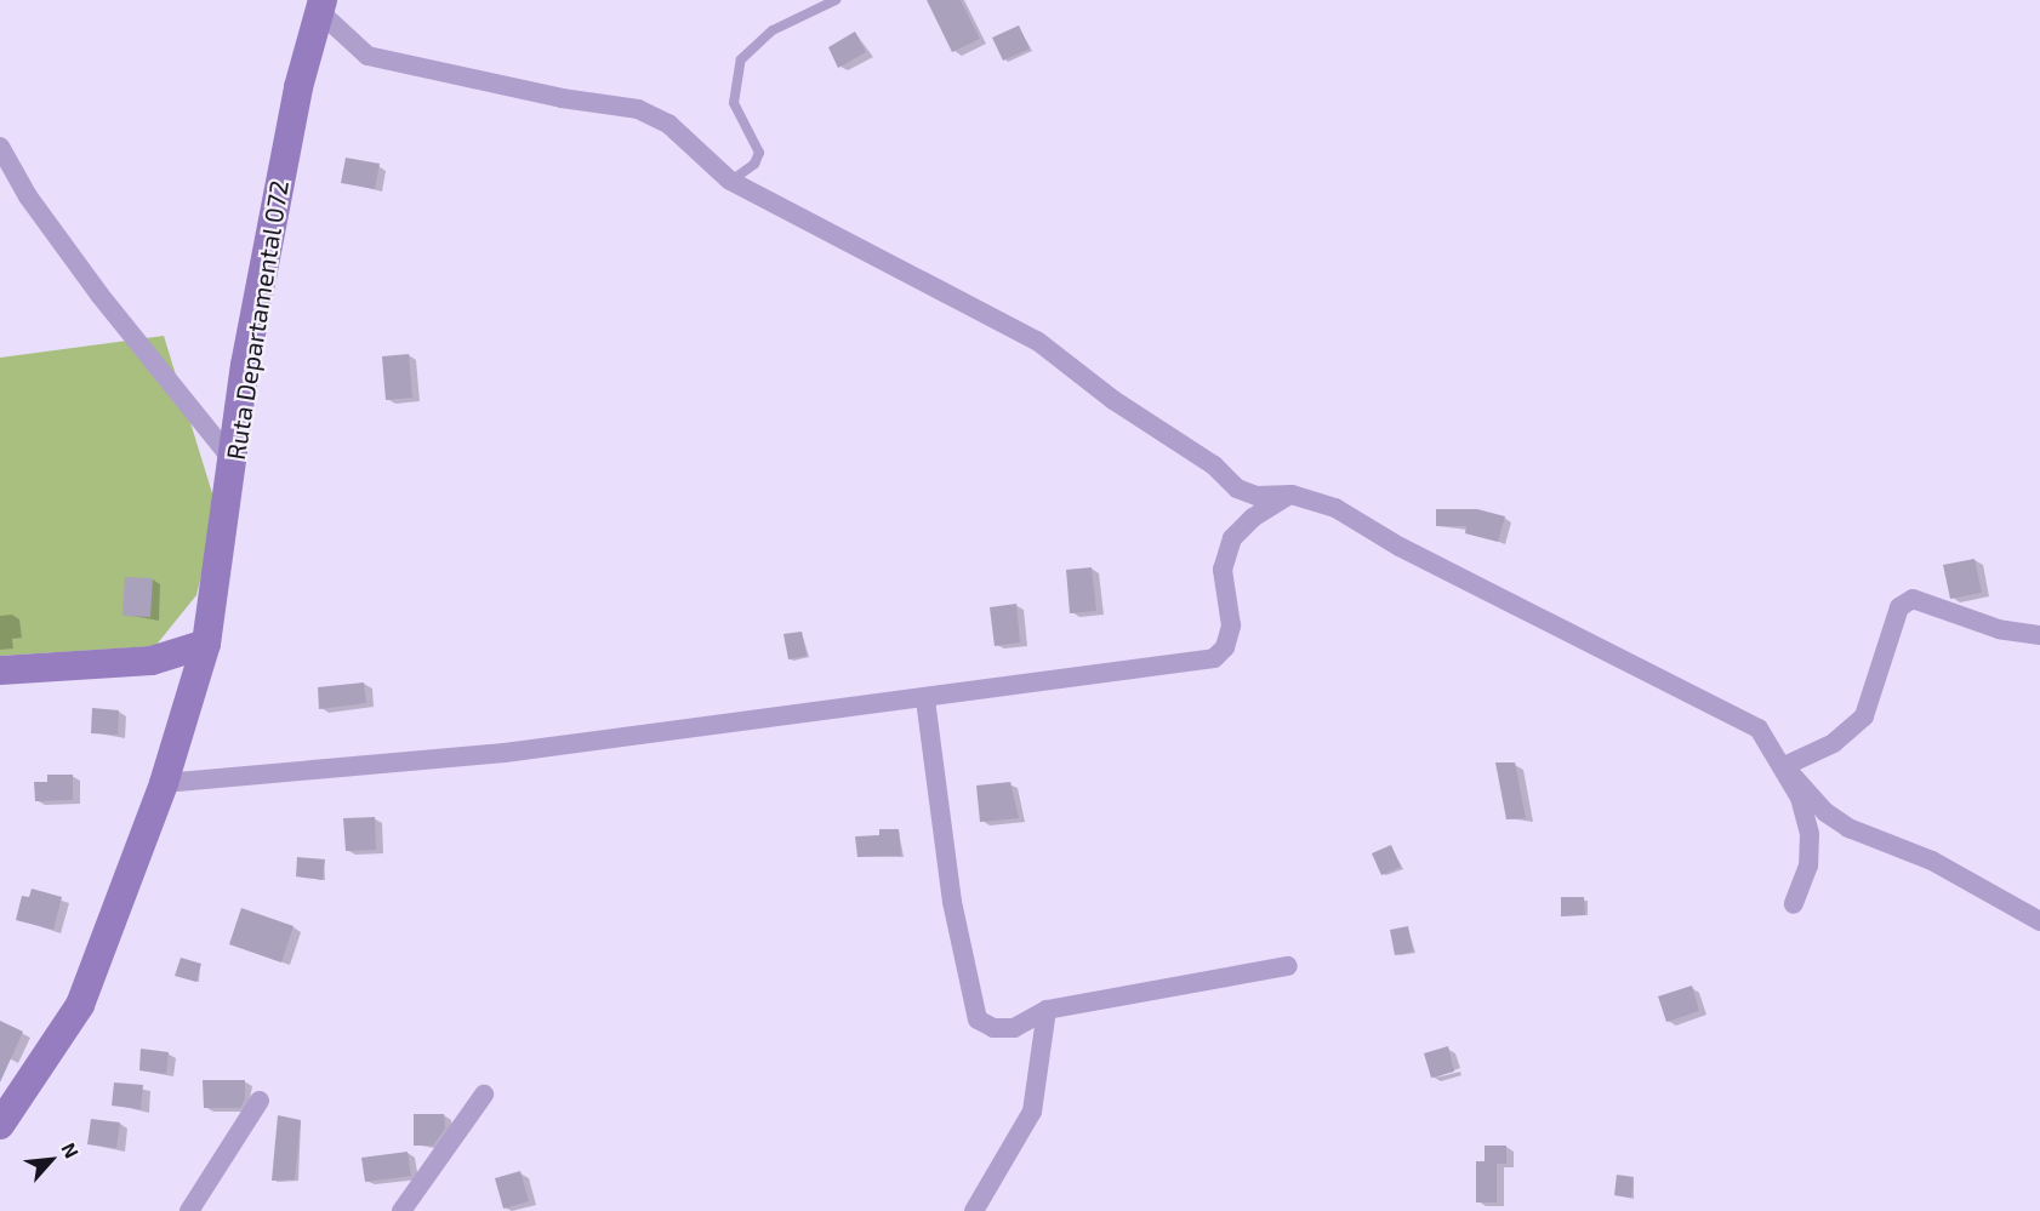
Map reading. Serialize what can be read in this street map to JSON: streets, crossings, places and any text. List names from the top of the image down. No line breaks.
{"streets":{"main road":["Ruta Departamental 072"]},"north":"top right"}
